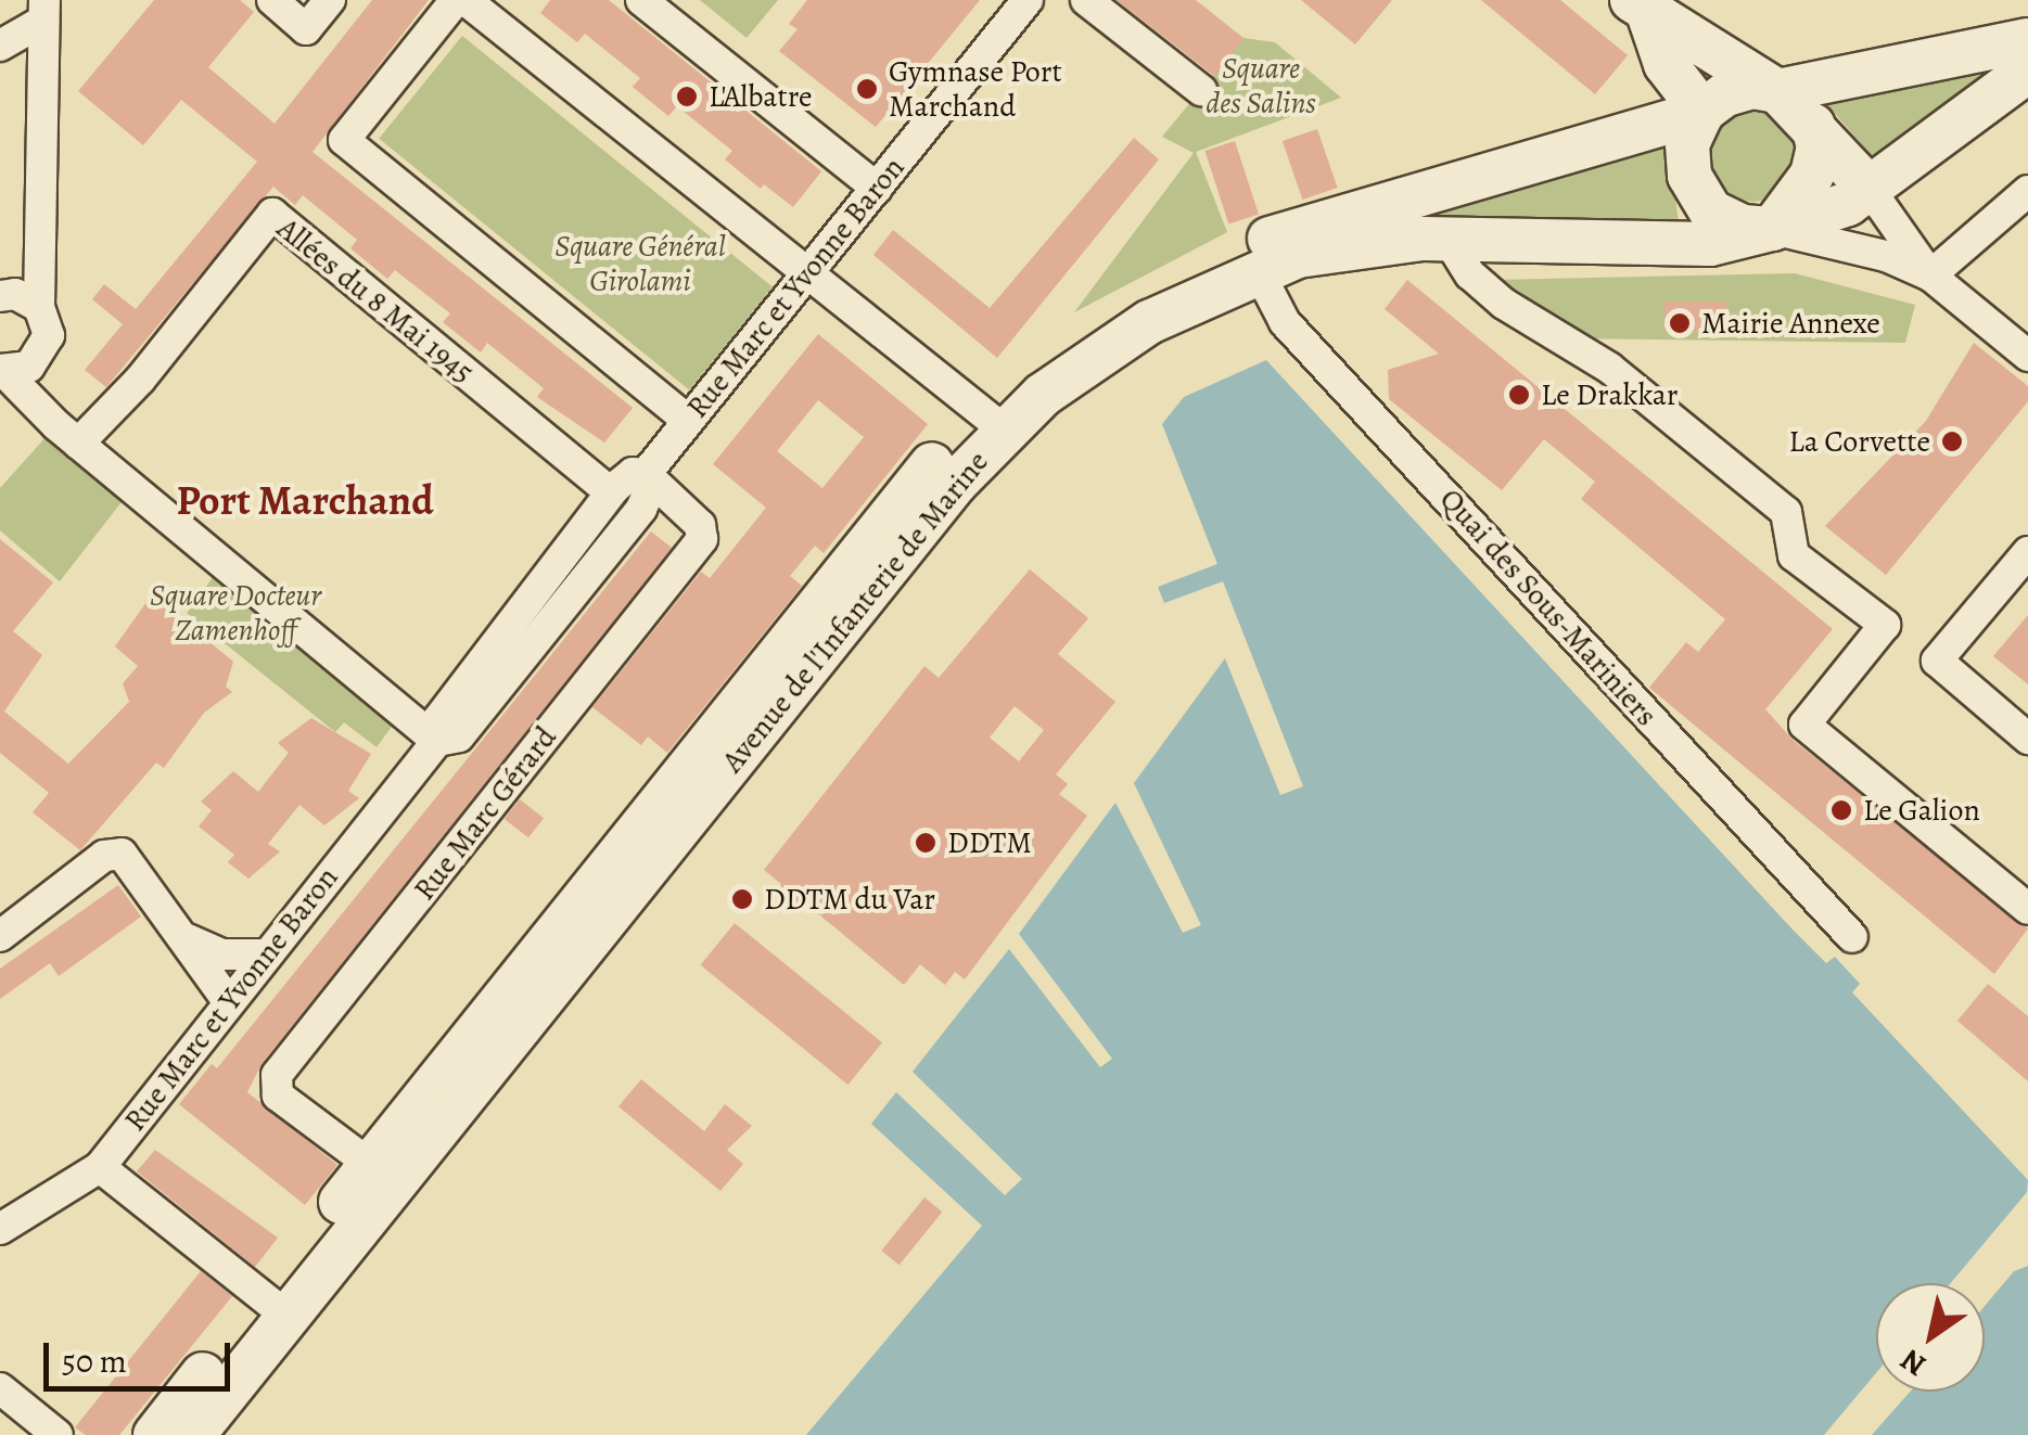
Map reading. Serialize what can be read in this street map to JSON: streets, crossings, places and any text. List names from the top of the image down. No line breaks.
{"streets":{"main road":["Avenue de l'Infanterie de Marine"],"street":["Rue Marc et Yvonne Baron","Allées du 8 Mai 1945","Quai des Sous-Mariniers","Rue Marc Gérard"]},"crossings":[["Rue Marc et Yvonne Baron","Allées du 8 Mai 1945"],["Rue Marc et Yvonne Baron","Rue Marc Gérard"],["Quai des Sous-Mariniers","Avenue de l'Infanterie de Marine"],["Avenue de l'Infanterie de Marine","Rue Marc Gérard"]],"districts":["Port Marchand"],"parks":["Square des Salins","Square Général Girolami","Square Docteur Zamenhoff"],"places":["Gymnase Port Marchand","L'Albatre","Mairie Annexe","Le Drakkar","La Corvette","Le Galion","DDTM","DDTM du Var"],"scale_bar":"50 m","north":"bottom left"}
